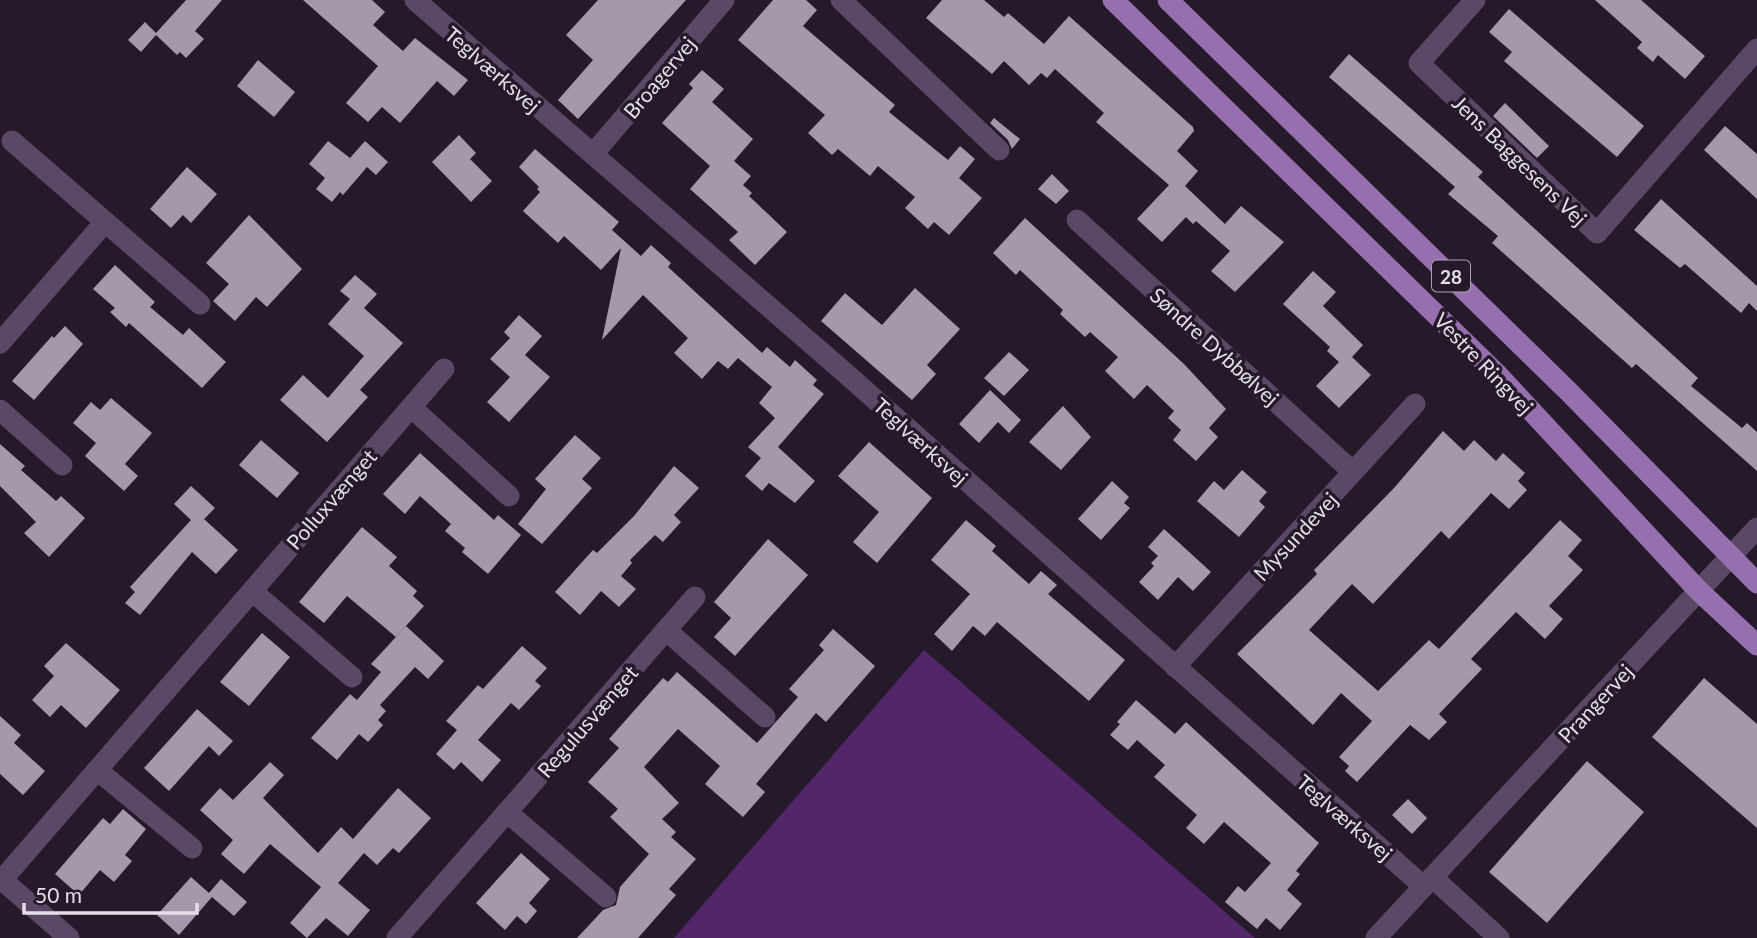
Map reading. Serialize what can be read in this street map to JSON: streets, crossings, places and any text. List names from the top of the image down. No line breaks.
{"streets":{"main road":["28","Vestre Ringvej"],"street":["Teglværksvej","Broagervej","Jens Baggesens Vej","Søndre Dybbølvej","Polluxvænget","Mysundevej","Prangervej","Regulusvænget"]},"crossings":[["Teglværksvej","Broagervej"],["Teglværksvej","Mysundevej"],["Teglværksvej","Prangervej"],["Søndre Dybbølvej","Mysundevej"],["Vestre Ringvej","Prangervej"]],"scale_bar":"50 m"}
